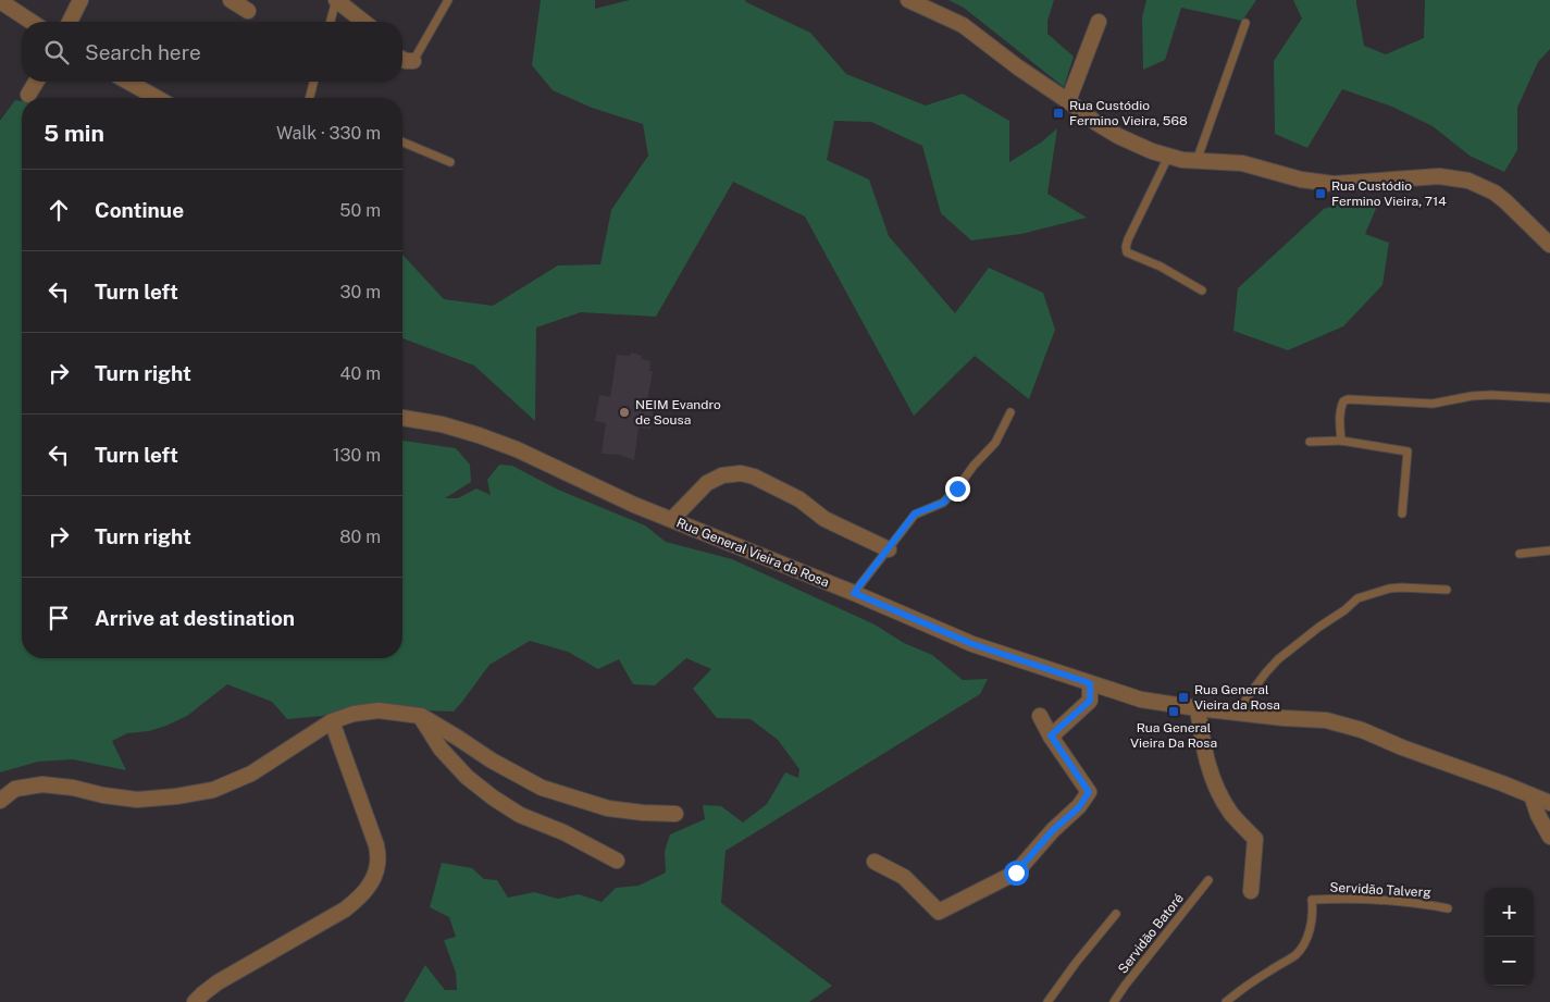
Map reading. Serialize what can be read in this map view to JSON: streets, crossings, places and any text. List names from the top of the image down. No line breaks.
{"streets":{"street":["Rua General Vieira da Rosa"],"lane":["Servidão Talverg","Servidão Batoré"]},"places":{"transit":["Rua Custódio Fermino Vieira, 568","Rua Custódio Fermino Vieira, 714","Rua General Vieira da Rosa","Rua General Vieira Da Rosa"],"other":["NEIM Evandro de Sousa"]},"page":{"search":"Search here","heading":["5 min","Walk · 330 m"],"list":[["Continue","50 m"],["Turn left","30 m"],["Turn right","40 m"],["Turn left","130 m"],["Turn right","80 m"],"Arrive at destination"],"map_buttons":["+","−"]}}
